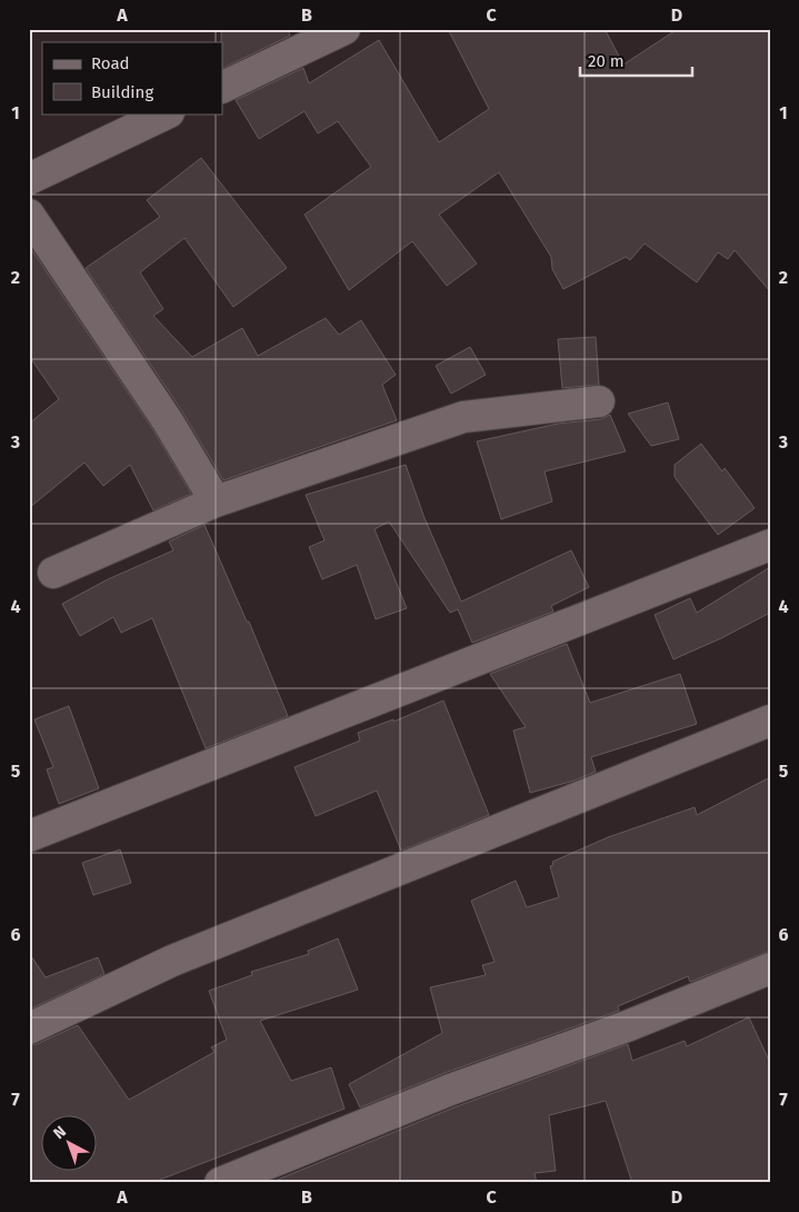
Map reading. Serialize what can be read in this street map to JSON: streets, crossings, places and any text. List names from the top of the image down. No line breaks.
{"legend":["Road","Building"],"scale_bar":"20 m","north":"top left","grid":{"columns":["A","B","C","D"],"rows":["1","2","3","4","5","6","7"]}}
